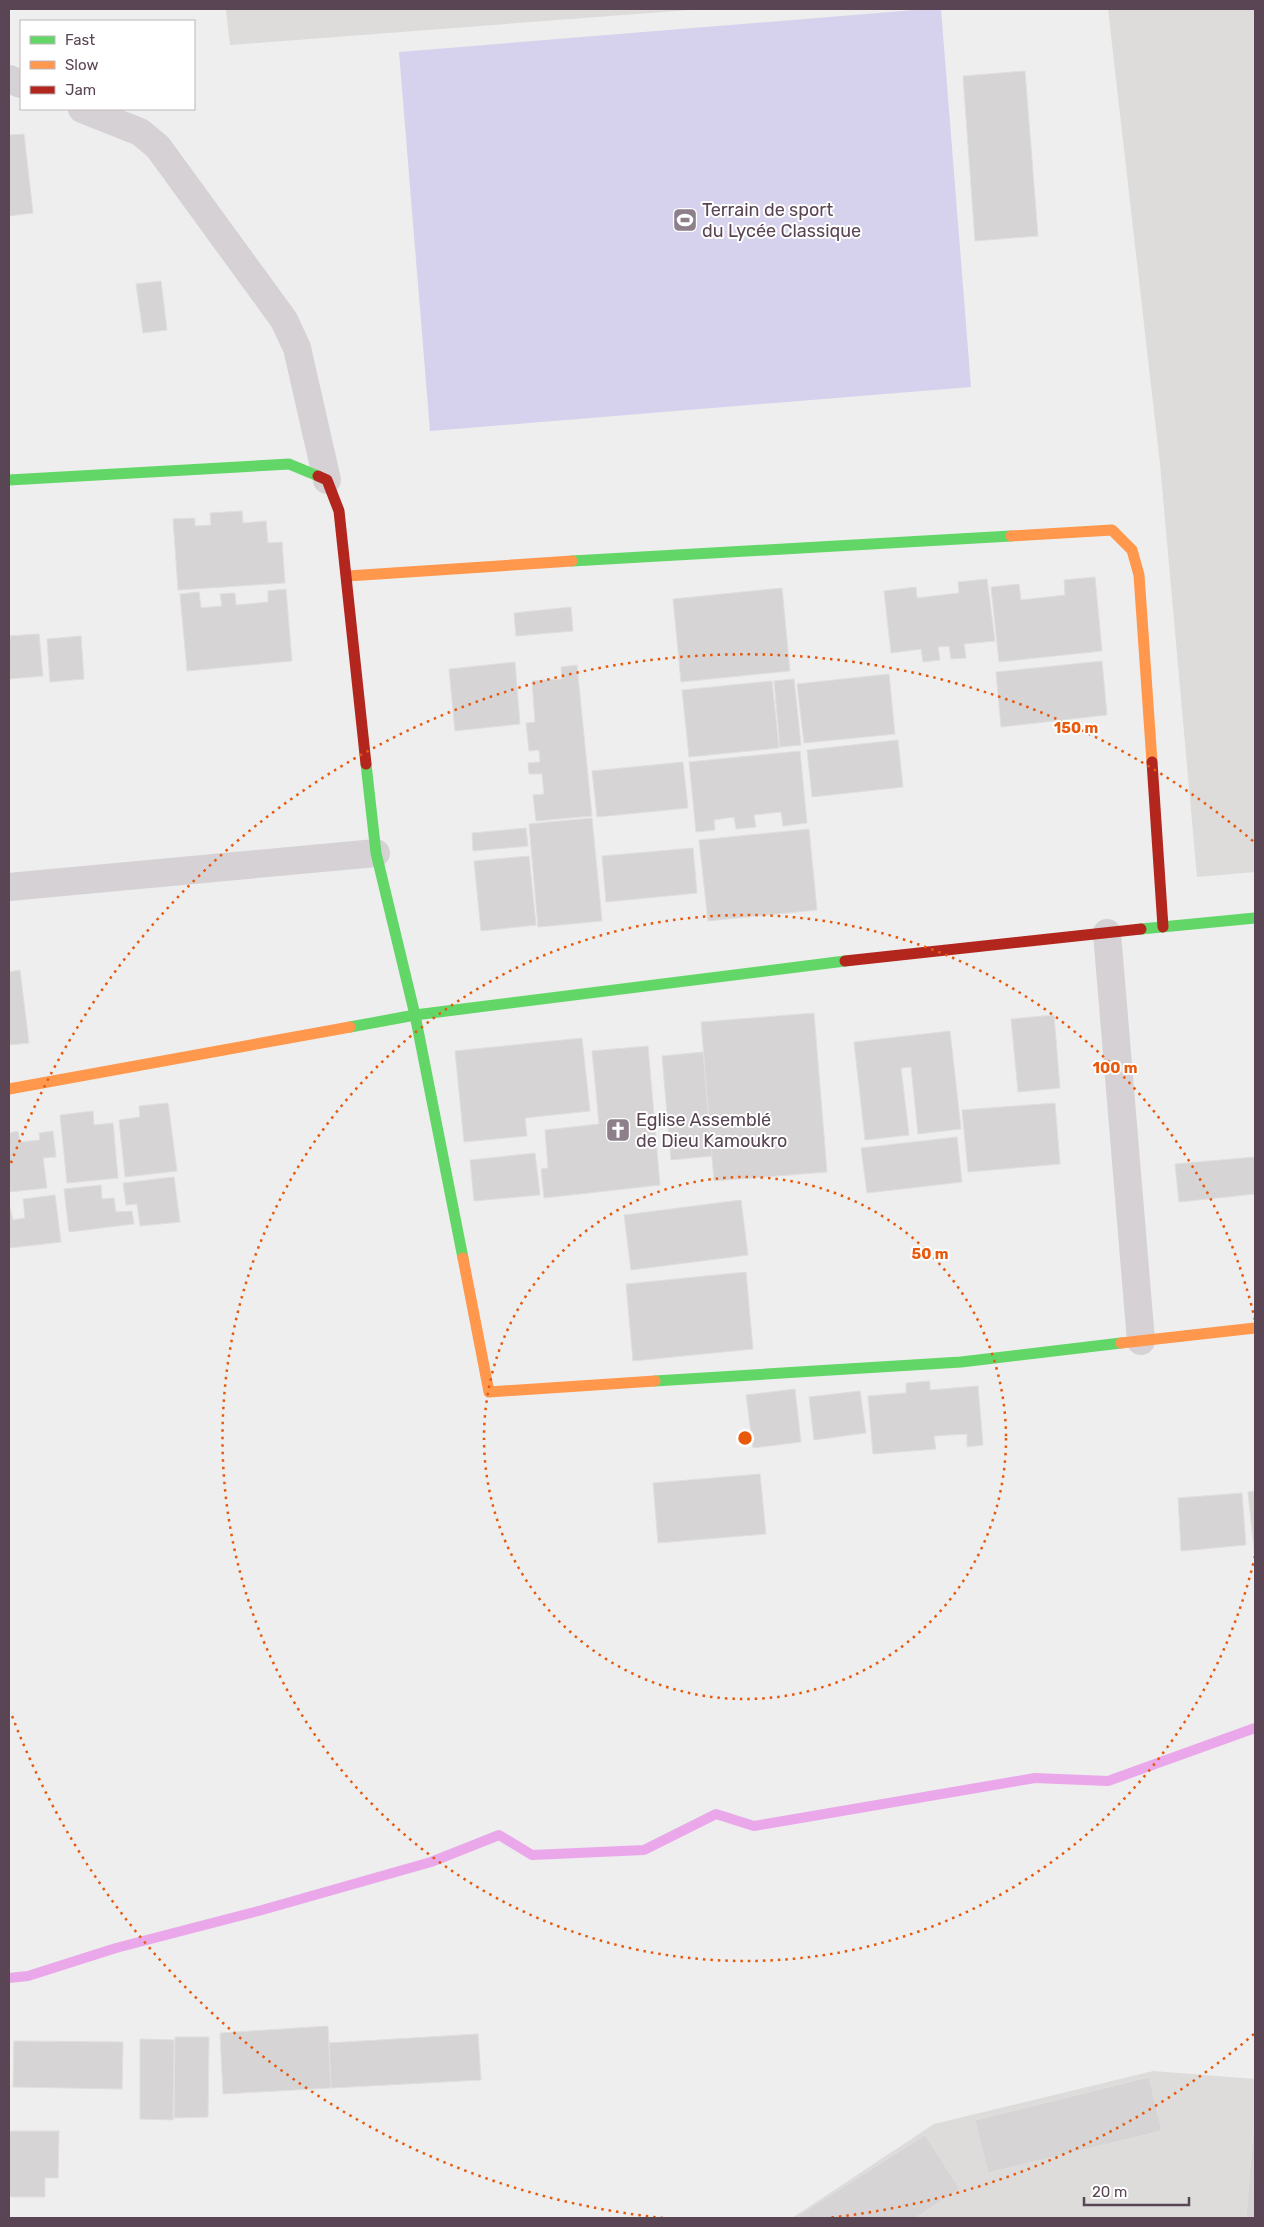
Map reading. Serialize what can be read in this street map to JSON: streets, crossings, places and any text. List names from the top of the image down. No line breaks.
{"places":{"sports":["Terrain de sport du Lycée Classique"],"church":["Eglise Assemblé de Dieu Kamoukro"]},"legend":["Fast","Slow","Jam"],"scale_bar":"20 m","rings":["150 m","100 m","50 m"]}
